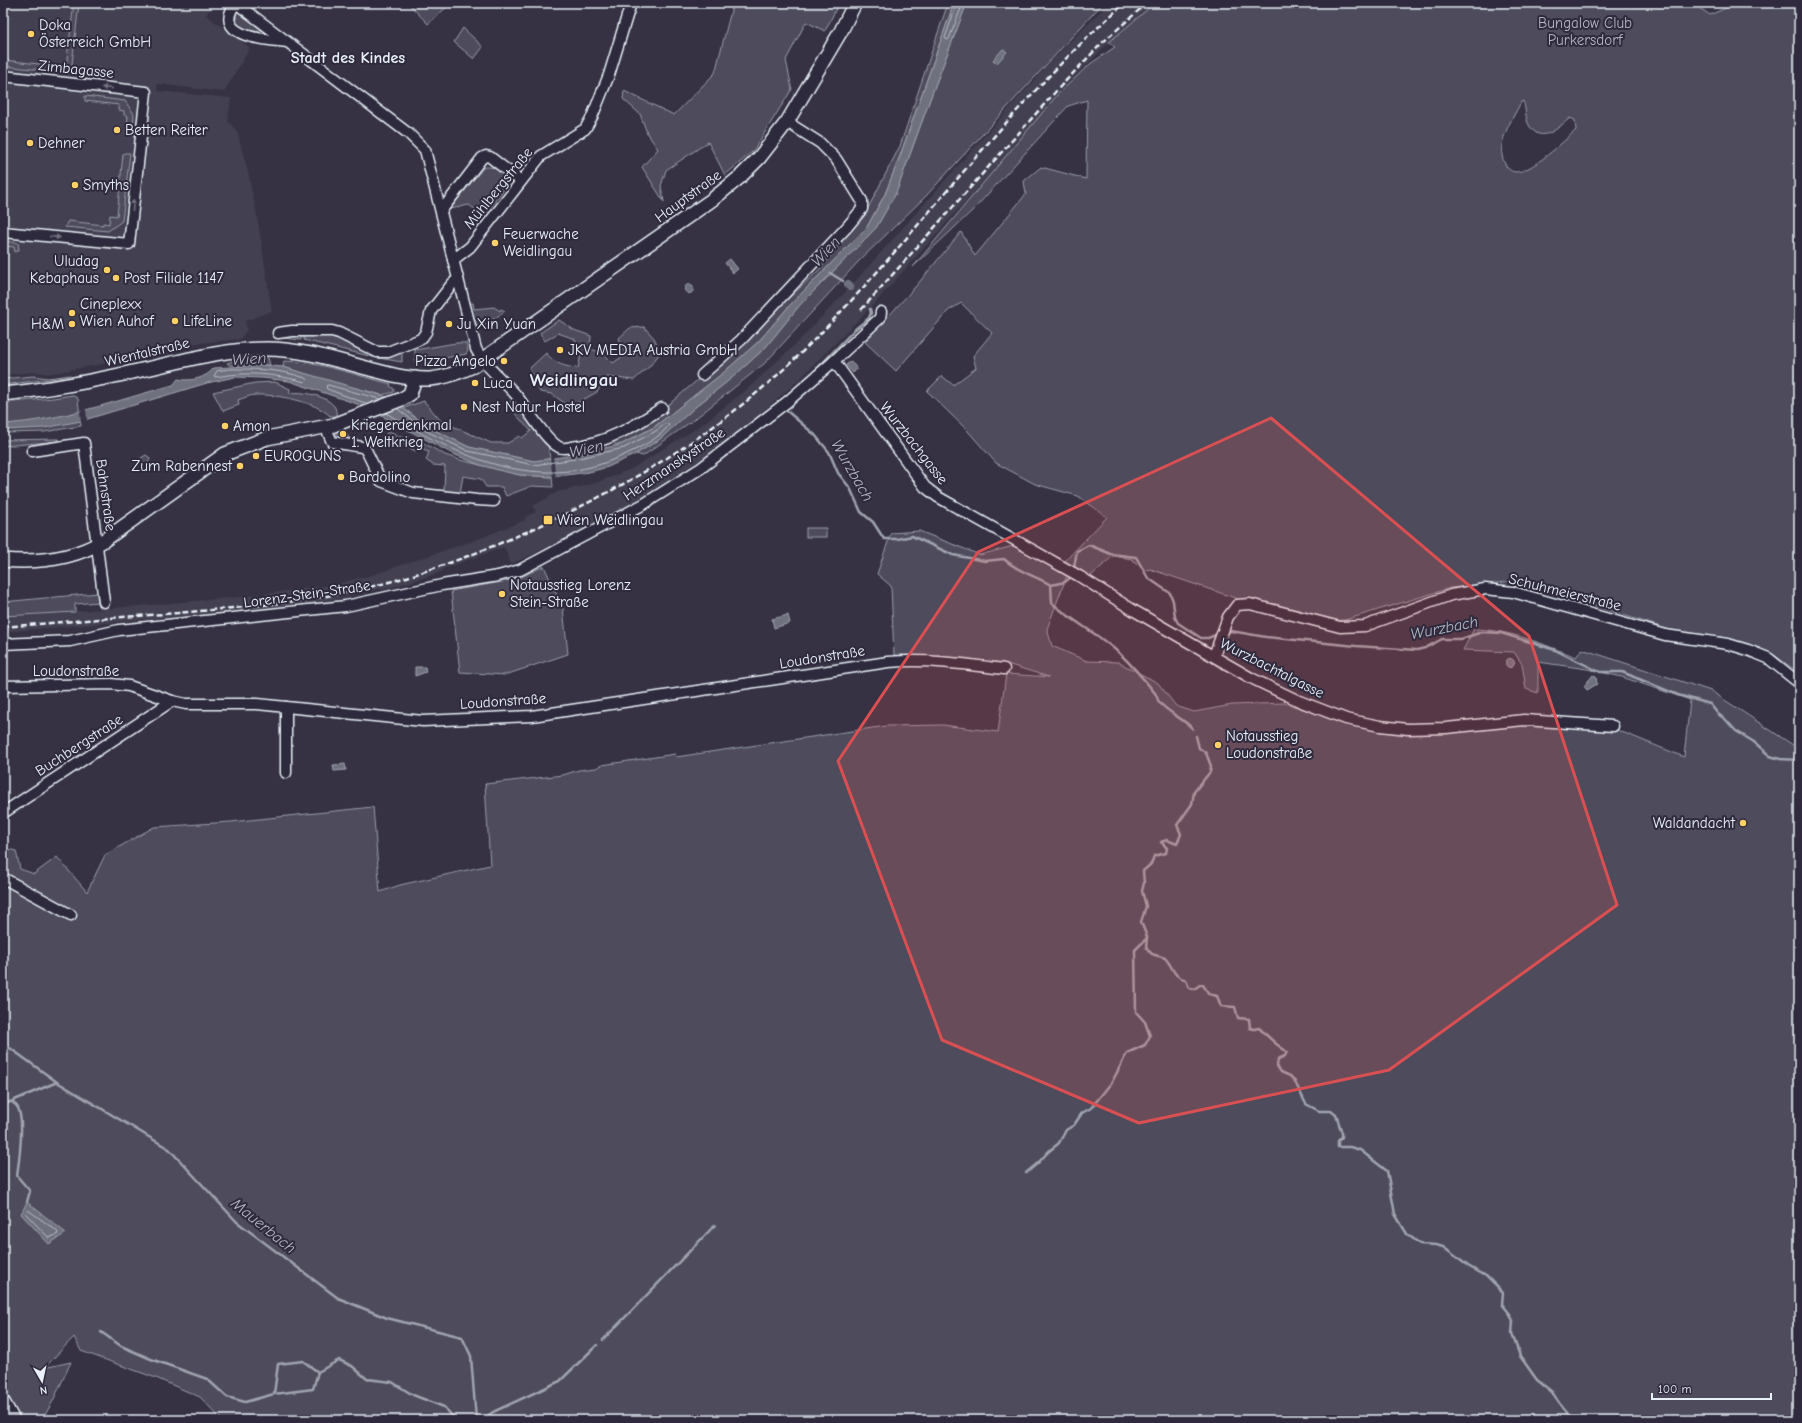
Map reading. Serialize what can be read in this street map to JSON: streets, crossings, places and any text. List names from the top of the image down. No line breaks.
{"streets":{"main road":["Hauptstraße","Wientalstraße"],"street":["Zimbagasse","Mühlbergstraße","Wurzbachgasse","Herzmanskystraße","Bahnstraße","Schuhmeierstraße","Lorenz-Stein-Straße","Loudonstraße","Wurzbachtalgasse","Buchbergstraße"]},"crossings":[["Hauptstraße","Wientalstraße"],["Wurzbachgasse","Herzmanskystraße"],["Wurzbachgasse","Wurzbachtalgasse"],["Herzmanskystraße","Lorenz-Stein-Straße"],["Schuhmeierstraße","Wurzbachtalgasse"],["Loudonstraße","Buchbergstraße"]],"districts":["Stadt des Kindes","Weidlingau"],"water":["Wien","Wurzbach","Mauerbach"],"parks":["Bungalow Club Purkersdorf"],"places":{"other":["Doka Österreich GmbH","Betten Reiter","Dehner","Smyths","Feuerwache Weidlingau","Uludag Kebaphaus","Post Filiale 1147","Cineplexx Wien Auhof","LifeLine","H&M","Ju Xin Yuan","JKV MEDIA Austria GmbH","Pizza Angelo","Luca","Nest Natur Hostel","Amon","Kriegerdenkmal 1. Weltkrieg","EUROGUNS","Zum Rabennest","Bardolino","Notausstieg Lorenz Stein-Straße","Notausstieg Loudonstraße","Waldandacht"],"transit":["Wien Weidlingau"]},"scale_bar":"100 m","north":"bottom"}
